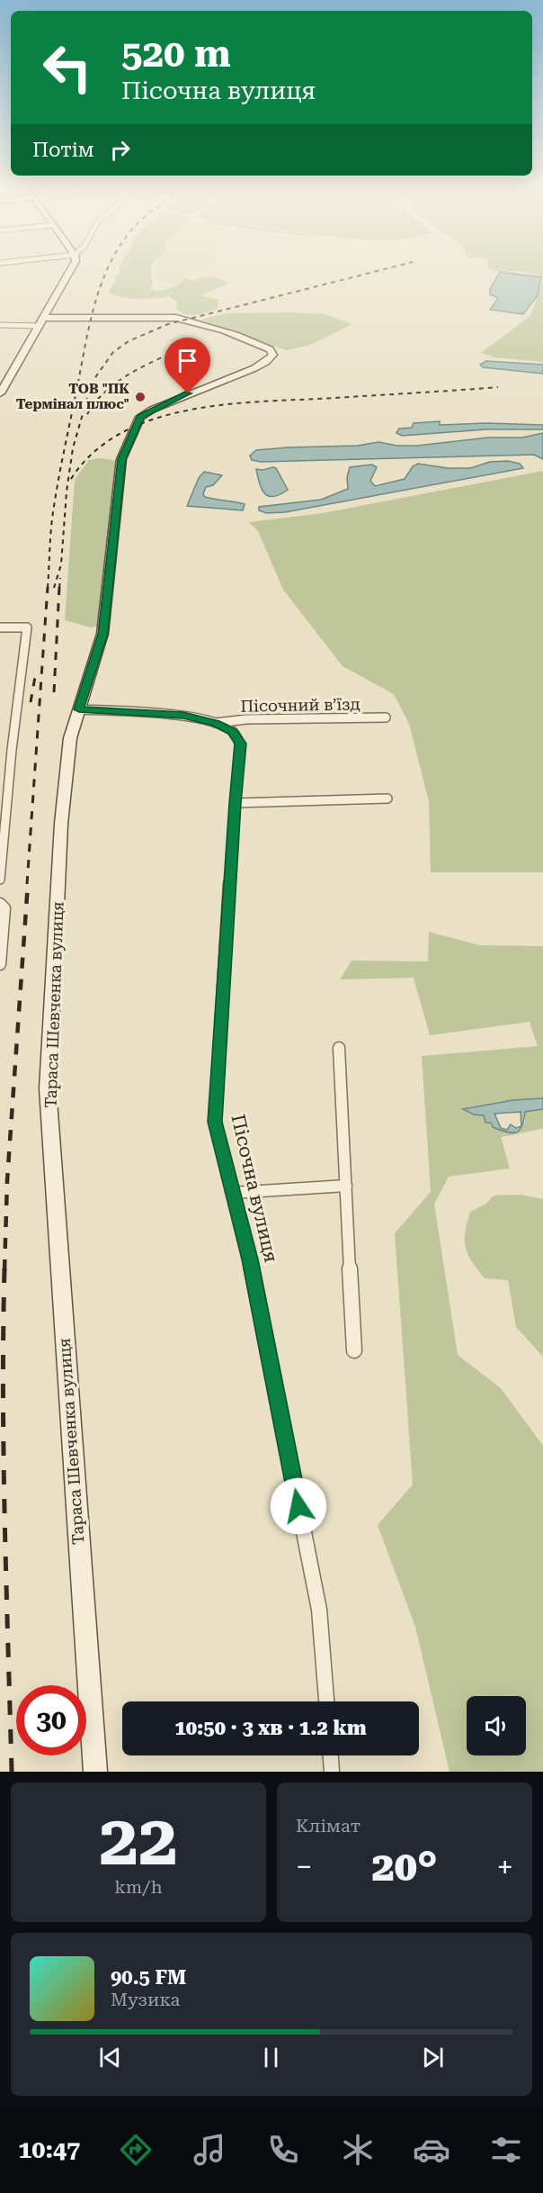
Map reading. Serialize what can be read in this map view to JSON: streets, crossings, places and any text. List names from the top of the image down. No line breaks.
{"streets":{"street":["Пісочний в’їзд","Тараса Шевченка вулиця","Пісочна вулиця"]},"crossings":[["Пісочний в’їзд","Пісочна вулиця"],["Тараса Шевченка вулиця","Пісочна вулиця"]],"places":["ТОВ \"ПК Термінал плюс\""],"page":{"turn":["520 m","Пісочна вулиця"],"then":"Потім","limit":"30","trip":"10:50 · 3 хв · 1.2 km","tile":[["22","km/h"],"Клімат"],"heat":["−","20°","+"],"song":["90.5 FM","Музика"],"tabs":"10:47"}}
